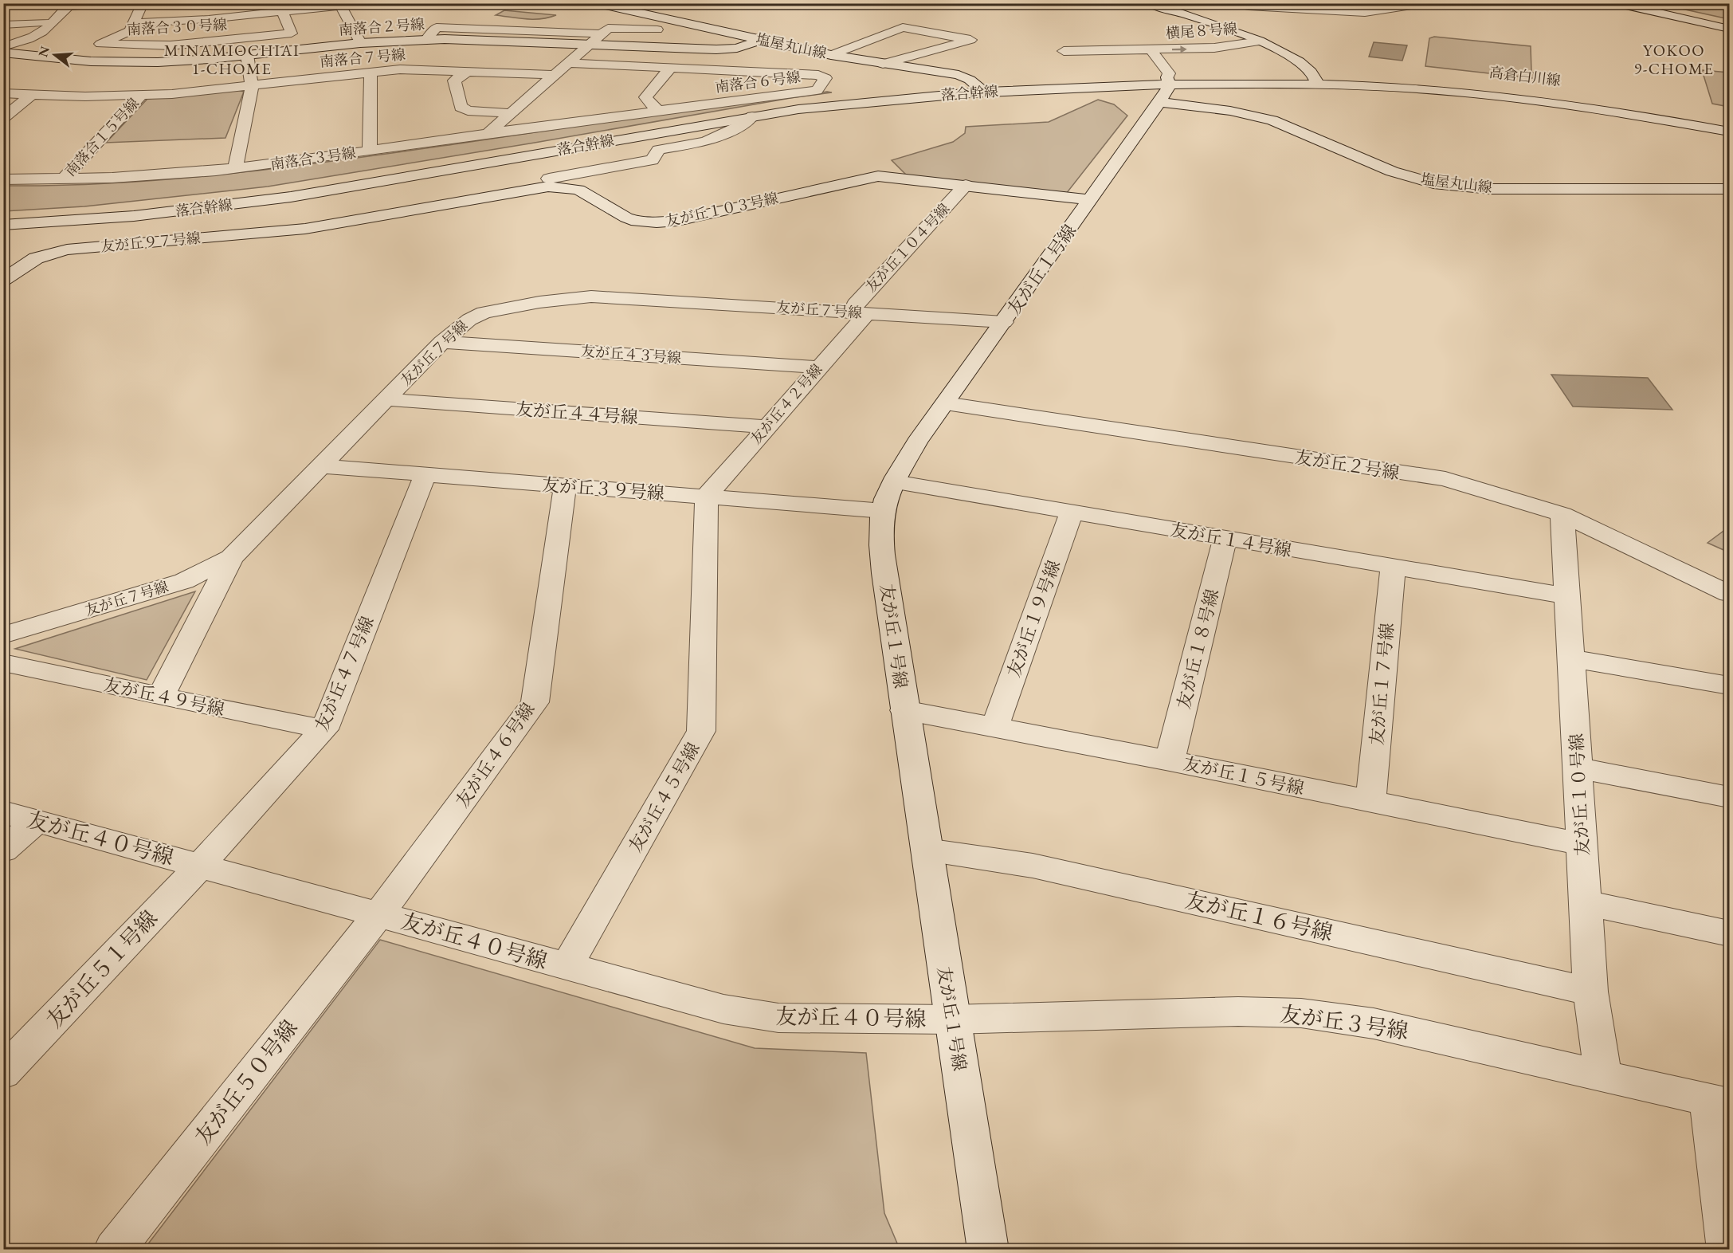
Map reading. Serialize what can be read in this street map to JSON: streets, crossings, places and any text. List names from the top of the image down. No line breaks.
{"streets":{"street":["南落合３０号線","南落合２号線","横尾８号線","塩屋丸山線","南落合７号線","高倉白川線","南落合６号線","落合幹線","南落合１５号線","南落合３号線","友が丘１０３号線","友が丘９７号線","友が丘１０４号線","友が丘１号線","友が丘７号線","友が丘４３号線","友が丘４２号線","友が丘４４号線","友が丘２号線","友が丘３９号線","友が丘１４号線","友が丘１９号線","友が丘１８号線","友が丘４７号線","友が丘１７号線","友が丘４９号線","友が丘４６号線","友が丘１５号線","友が丘１０号線","友が丘４５号線","友が丘４０号線","友が丘１６号線","友が丘５１号線","友が丘３号線","友が丘５０号線"]},"crossings":[["南落合２号線","塩屋丸山線"],["横尾８号線","塩屋丸山線"],["横尾８号線","落合幹線"],["横尾８号線","友が丘１号線"],["塩屋丸山線","落合幹線"],["塩屋丸山線","友が丘１号線"],["南落合７号線","南落合１５号線"],["南落合６号線","南落合３号線"],["落合幹線","友が丘１号線"],["南落合１５号線","南落合３号線"],["友が丘１０３号線","友が丘９７号線"],["友が丘１０３号線","友が丘１０４号線"],["友が丘１０３号線","友が丘１号線"],["友が丘１０４号線","友が丘７号線"],["友が丘１０４号線","友が丘４２号線"],["友が丘１号線","友が丘７号線"],["友が丘１号線","友が丘２号線"],["友が丘１号線","友が丘３９号線"],["友が丘１号線","友が丘１４号線"],["友が丘１号線","友が丘１５号線"],["友が丘１号線","友が丘４０号線"],["友が丘１号線","友が丘１６号線"],["友が丘１号線","友が丘３号線"],["友が丘７号線","友が丘４３号線"],["友が丘７号線","友が丘４２号線"],["友が丘７号線","友が丘４４号線"],["友が丘７号線","友が丘３９号線"],["友が丘４３号線","友が丘４２号線"],["友が丘４２号線","友が丘４４号線"],["友が丘４２号線","友が丘３９号線"],["友が丘４２号線","友が丘４５号線"],["友が丘２号線","友が丘１０号線"],["友が丘３９号線","友が丘４７号線"],["友が丘３９号線","友が丘４６号線"],["友が丘３９号線","友が丘４５号線"],["友が丘１４号線","友が丘１９号線"],["友が丘１４号線","友が丘１８号線"],["友が丘１４号線","友が丘１７号線"],["友が丘１４号線","友が丘１０号線"],["友が丘１９号線","友が丘１５号線"],["友が丘１８号線","友が丘１５号線"],["友が丘４７号線","友が丘４９号線"],["友が丘４７号線","友が丘４０号線"],["友が丘４７号線","友が丘５１号線"],["友が丘１７号線","友が丘１５号線"],["友が丘４６号線","友が丘４０号線"],["友が丘４６号線","友が丘５０号線"],["友が丘１５号線","友が丘１０号線"],["友が丘１０号線","友が丘１６号線"],["友が丘１０号線","友が丘３号線"],["友が丘４５号線","友が丘４０号線"],["友が丘４０号線","友が丘５１号線"],["友が丘４０号線","友が丘３号線"],["友が丘４０号線","友が丘５０号線"]],"districts":["MINAMIOCHIAI 1-CHOME","YOKOO 9-CHOME"],"north":"left"}
